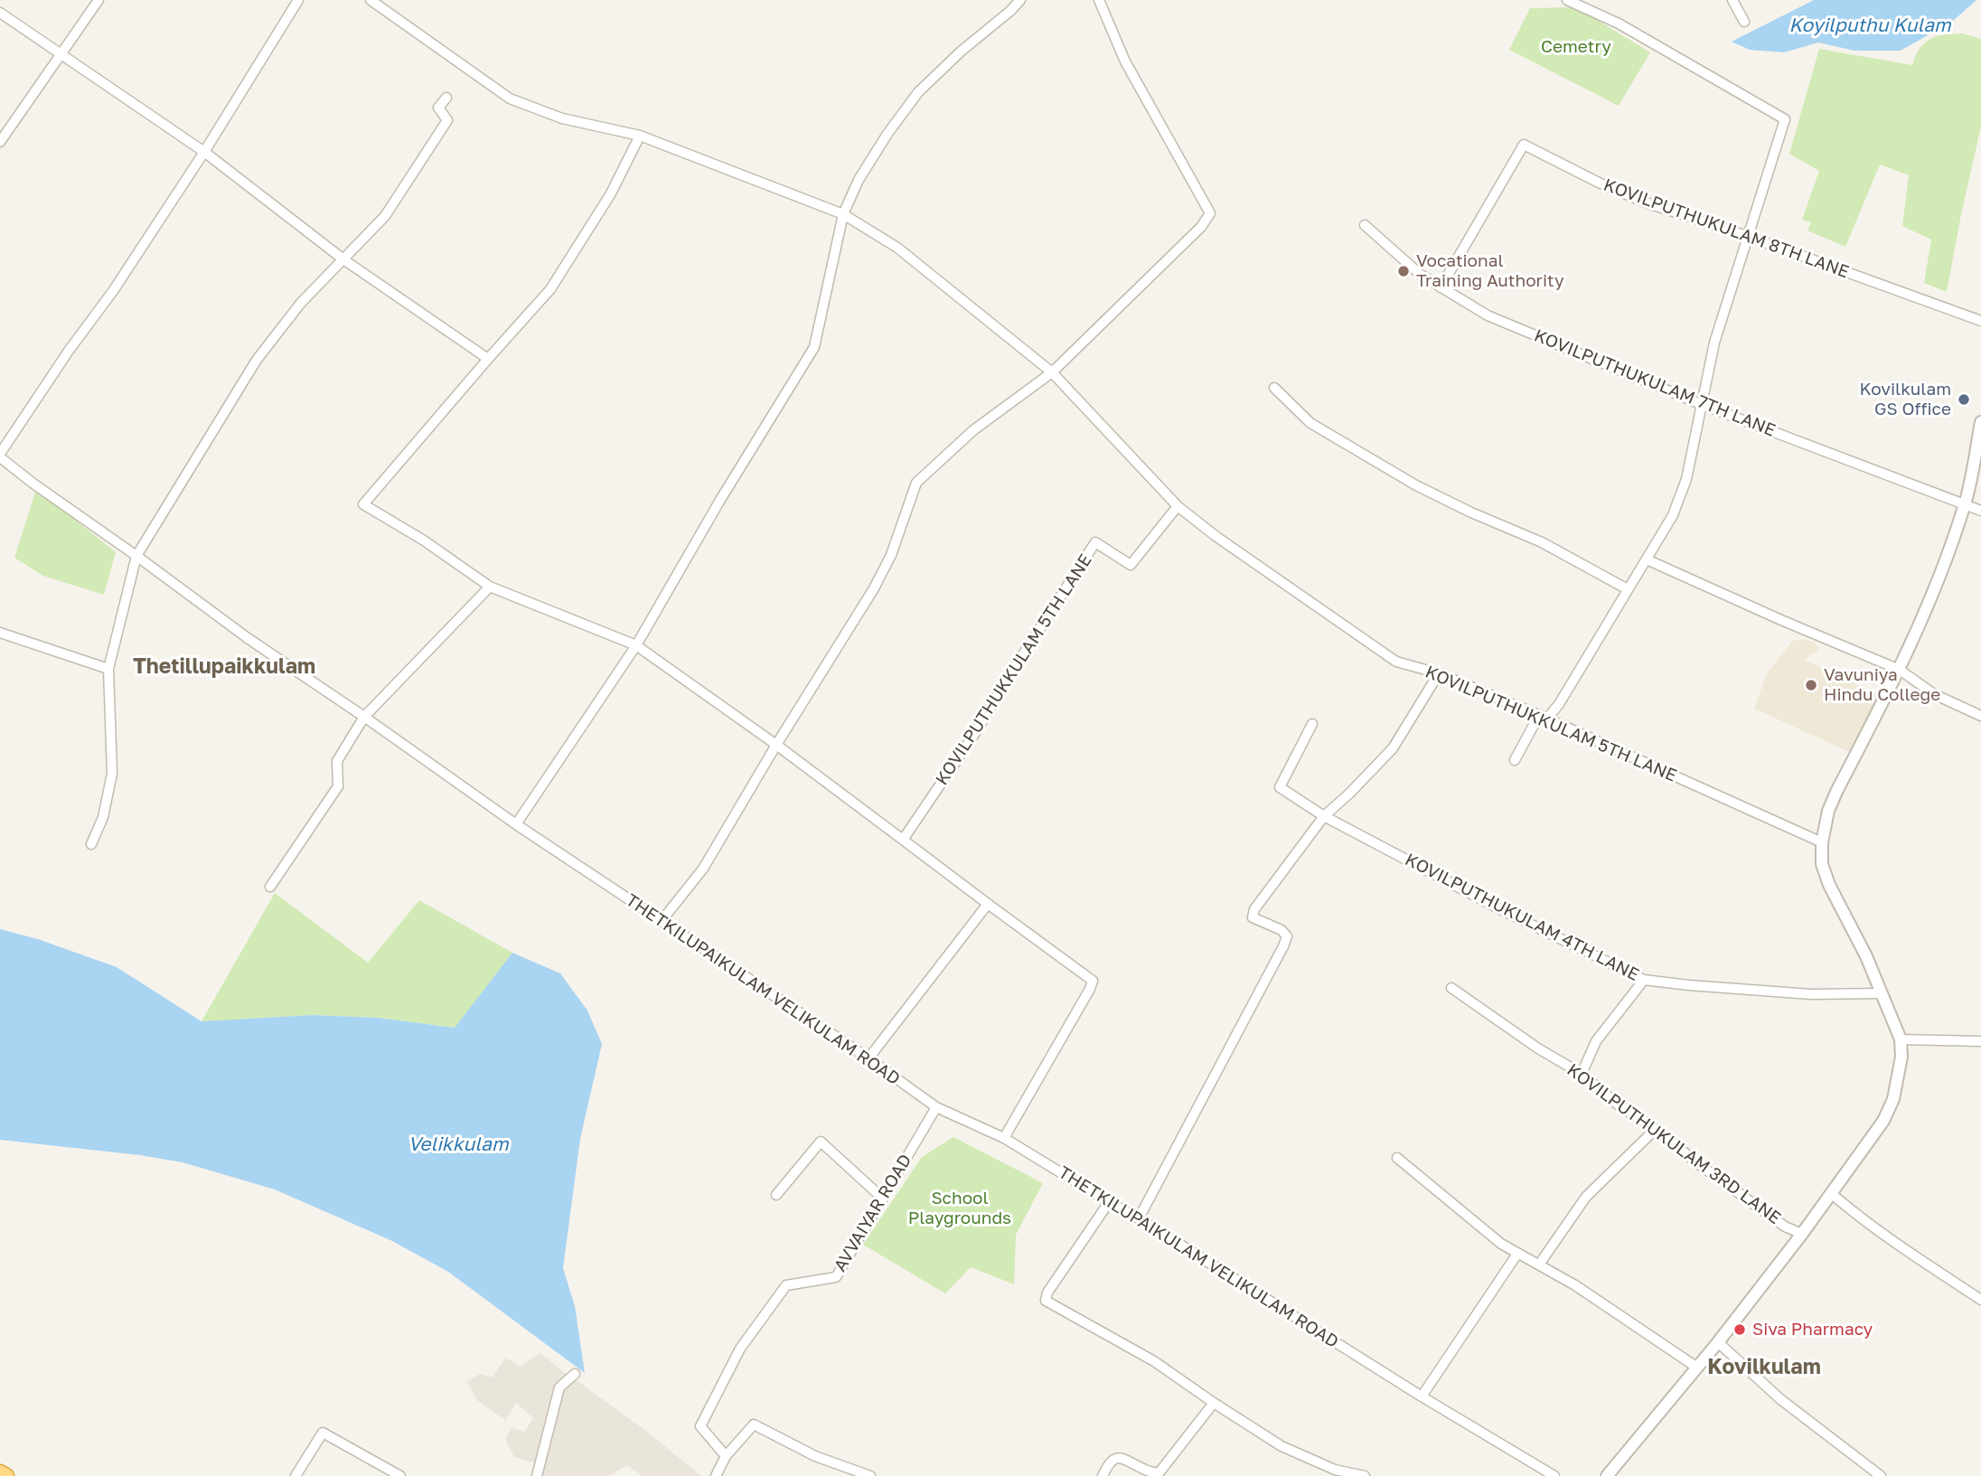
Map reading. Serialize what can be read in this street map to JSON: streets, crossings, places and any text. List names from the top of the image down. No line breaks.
{"streets":{"street":["KOVILPUTHUKULAM 8TH LANE","KOVILPUTHUKULAM 7TH LANE","KOVILPUTHUKKULAM 5TH LANE","KOVILPUTHUKULAM 4TH LANE","THETKILUPAIKULAM VELIKULAM ROAD","KOVILPUTHUKULAM 3RD LANE","AVVAIYAR ROAD"]},"crossings":[["KOVILPUTHUKULAM 8TH LANE","KOVILPUTHUKULAM 7TH LANE"],["THETKILUPAIKULAM VELIKULAM ROAD","AVVAIYAR ROAD"]],"districts":["Thetillupaikkulam","Kovilkulam"],"water":["Koyilputhu Kulam","Velikkulam"],"parks":["Cemetry","School Playgrounds"],"places":["Vocational Training Authority","Kovilkulam GS Office","Vavuniya Hindu College","Siva Pharmacy"]}
